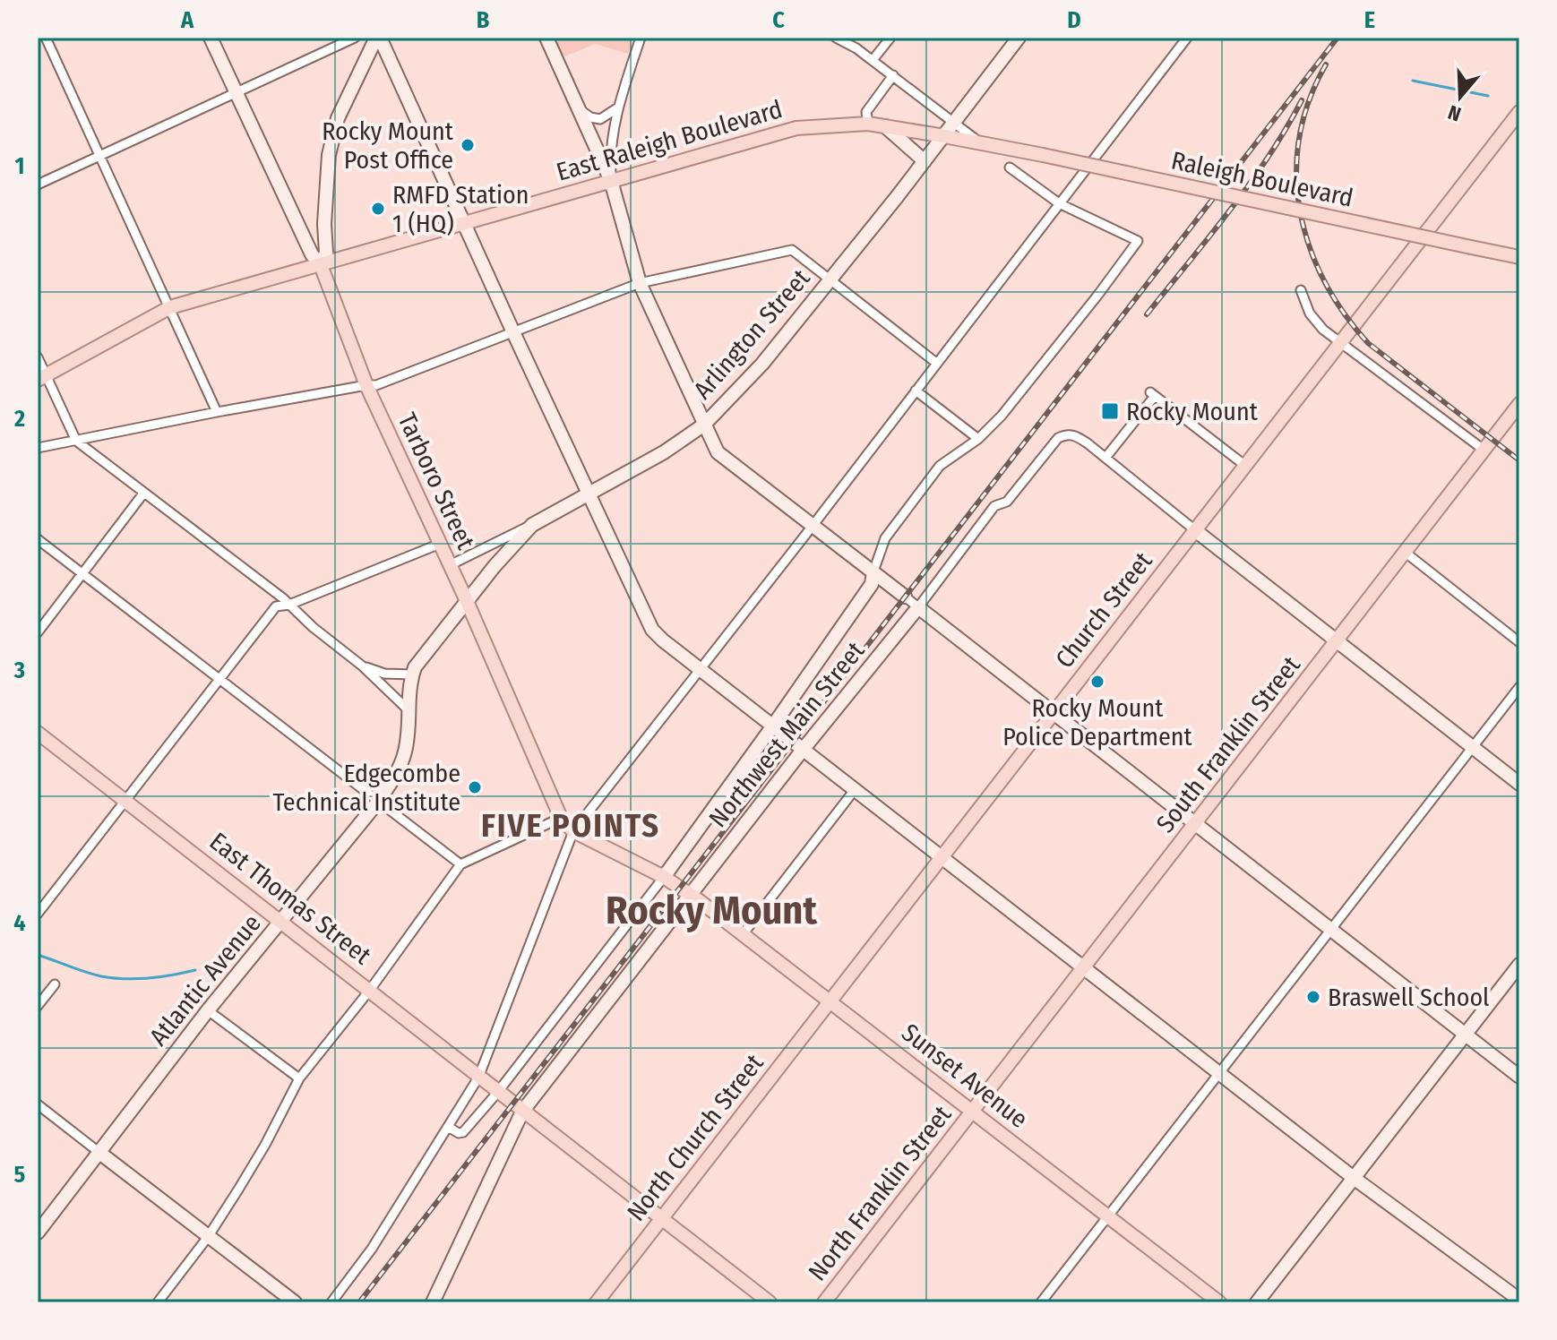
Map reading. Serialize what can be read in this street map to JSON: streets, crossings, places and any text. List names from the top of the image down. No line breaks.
{"streets":{"main road":["East Raleigh Boulevard","Raleigh Boulevard","Tarboro Street","Church Street","South Franklin Street","East Thomas Street","Sunset Avenue","North Church Street","North Franklin Street"],"street":["Arlington Street","Northwest Main Street","Atlantic Avenue"]},"crossings":[["East Raleigh Boulevard","Raleigh Boulevard"],["East Raleigh Boulevard","Arlington Street"],["East Raleigh Boulevard","Tarboro Street"],["Arlington Street","Tarboro Street"],["Arlington Street","Atlantic Avenue"],["Tarboro Street","Northwest Main Street"],["Tarboro Street","Atlantic Avenue"],["Tarboro Street","Sunset Avenue"],["Church Street","Northwest Main Street"],["Church Street","Sunset Avenue"],["Church Street","North Church Street"],["Northwest Main Street","East Thomas Street"],["Northwest Main Street","Sunset Avenue"],["South Franklin Street","Sunset Avenue"],["South Franklin Street","North Franklin Street"],["East Thomas Street","Atlantic Avenue"],["East Thomas Street","North Church Street"],["Sunset Avenue","North Church Street"],["Sunset Avenue","North Franklin Street"]],"districts":["FIVE POINTS","Rocky Mount"],"places":{"other":["Rocky Mount Post Office","RMFD Station 1 (HQ)","Rocky Mount Police Department","Edgecombe Technical Institute","Braswell School"],"transit":["Rocky Mount"]},"north":"bottom","grid":{"columns":["A","B","C","D","E"],"rows":["1","2","3","4","5"]}}
